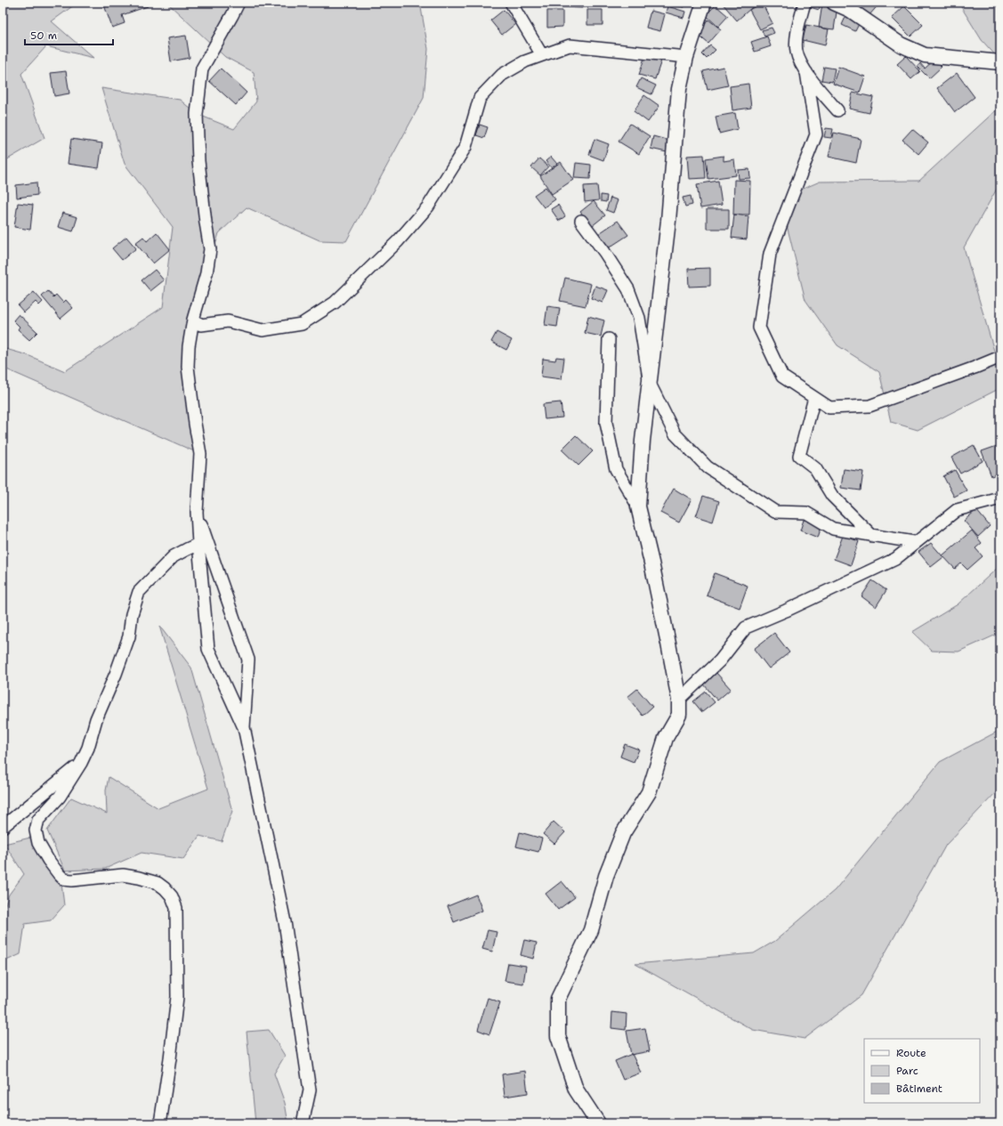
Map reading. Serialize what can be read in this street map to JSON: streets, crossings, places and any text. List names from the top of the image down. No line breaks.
{"legend":["Route","Parc","Bâtiment"],"scale_bar":"50 m"}
